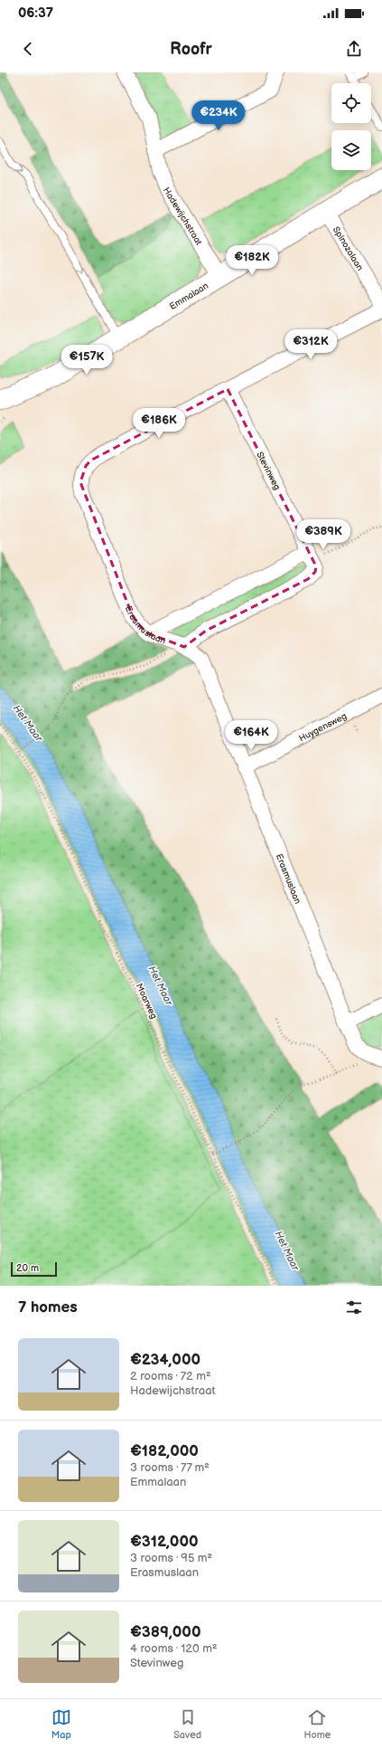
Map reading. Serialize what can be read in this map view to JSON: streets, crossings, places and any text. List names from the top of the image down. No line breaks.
{"streets":{"main road":["Emmalaan"],"street":["Hadewijchstraat","Spinozalaan","Stevinweg","Erasmuslaan","Huygensweg"],"path":["Moarweg"]},"crossings":[["Hadewijchstraat","Emmalaan"],["Spinozalaan","Emmalaan"],["Spinozalaan","Erasmuslaan"],["Stevinweg","Erasmuslaan"],["Erasmuslaan","Huygensweg"]],"water":["Het Maar"],"scale_bar":"20 m","page":{"status":"06:37","header":"Roofr","price":["€234K","€182K","€312K","€157K","€186K","€389K","€164K"],"scale":"20 m","heading":"7 homes","list":[{"name":"€234,000","note":"2 rooms · 72 m² · Hadewijchstraat"},{"name":"€182,000","note":"3 rooms · 77 m² · Emmalaan"},{"name":"€312,000","note":"3 rooms · 95 m² · Erasmuslaan"},{"name":"€389,000","note":"4 rooms · 120 m² · Stevinweg"}],"tabs":["Map","Saved","Home"]}}
